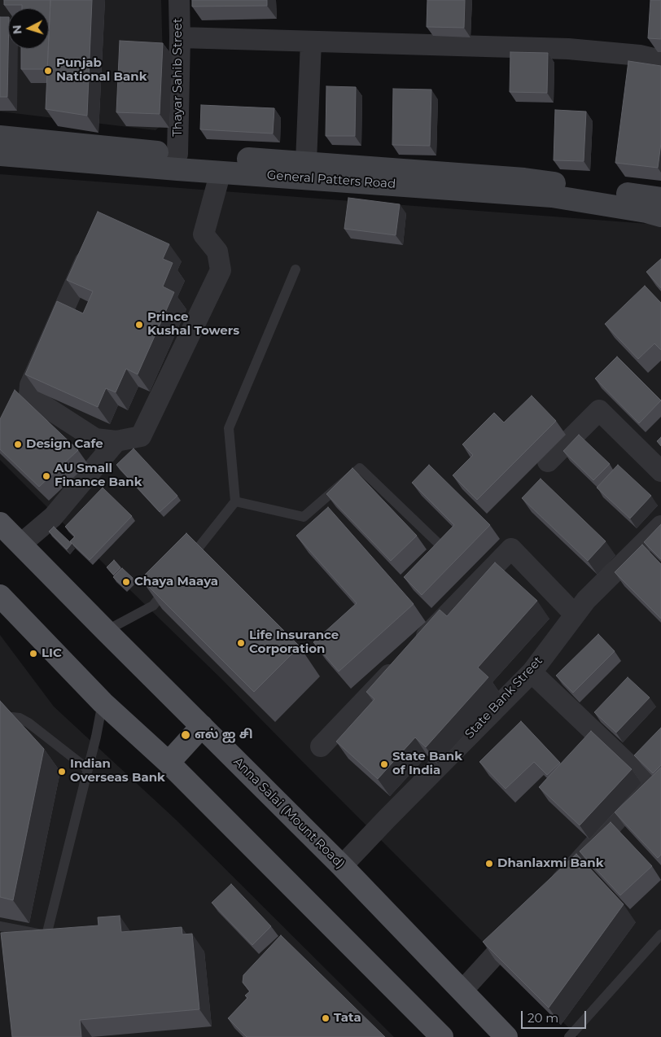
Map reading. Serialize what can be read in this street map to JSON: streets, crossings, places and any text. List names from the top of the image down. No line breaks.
{"streets":{"main road":["General Patters Road","Anna Salai (Mount Road)"],"street":["Thayar Sahib Street","State Bank Street"]},"crossings":[["Thayar Sahib Street","General Patters Road"],["State Bank Street","Anna Salai (Mount Road)"]],"places":["Punjab National Bank","Prince Kushal Towers","Design Cafe","AU Small Finance Bank","Chaya Maaya","Life Insurance Corporation","LIC","எல் ஐ சி","State Bank of India","Indian Overseas Bank","Dhanlaxmi Bank","Tata"],"scale_bar":"20 m","north":"left"}
